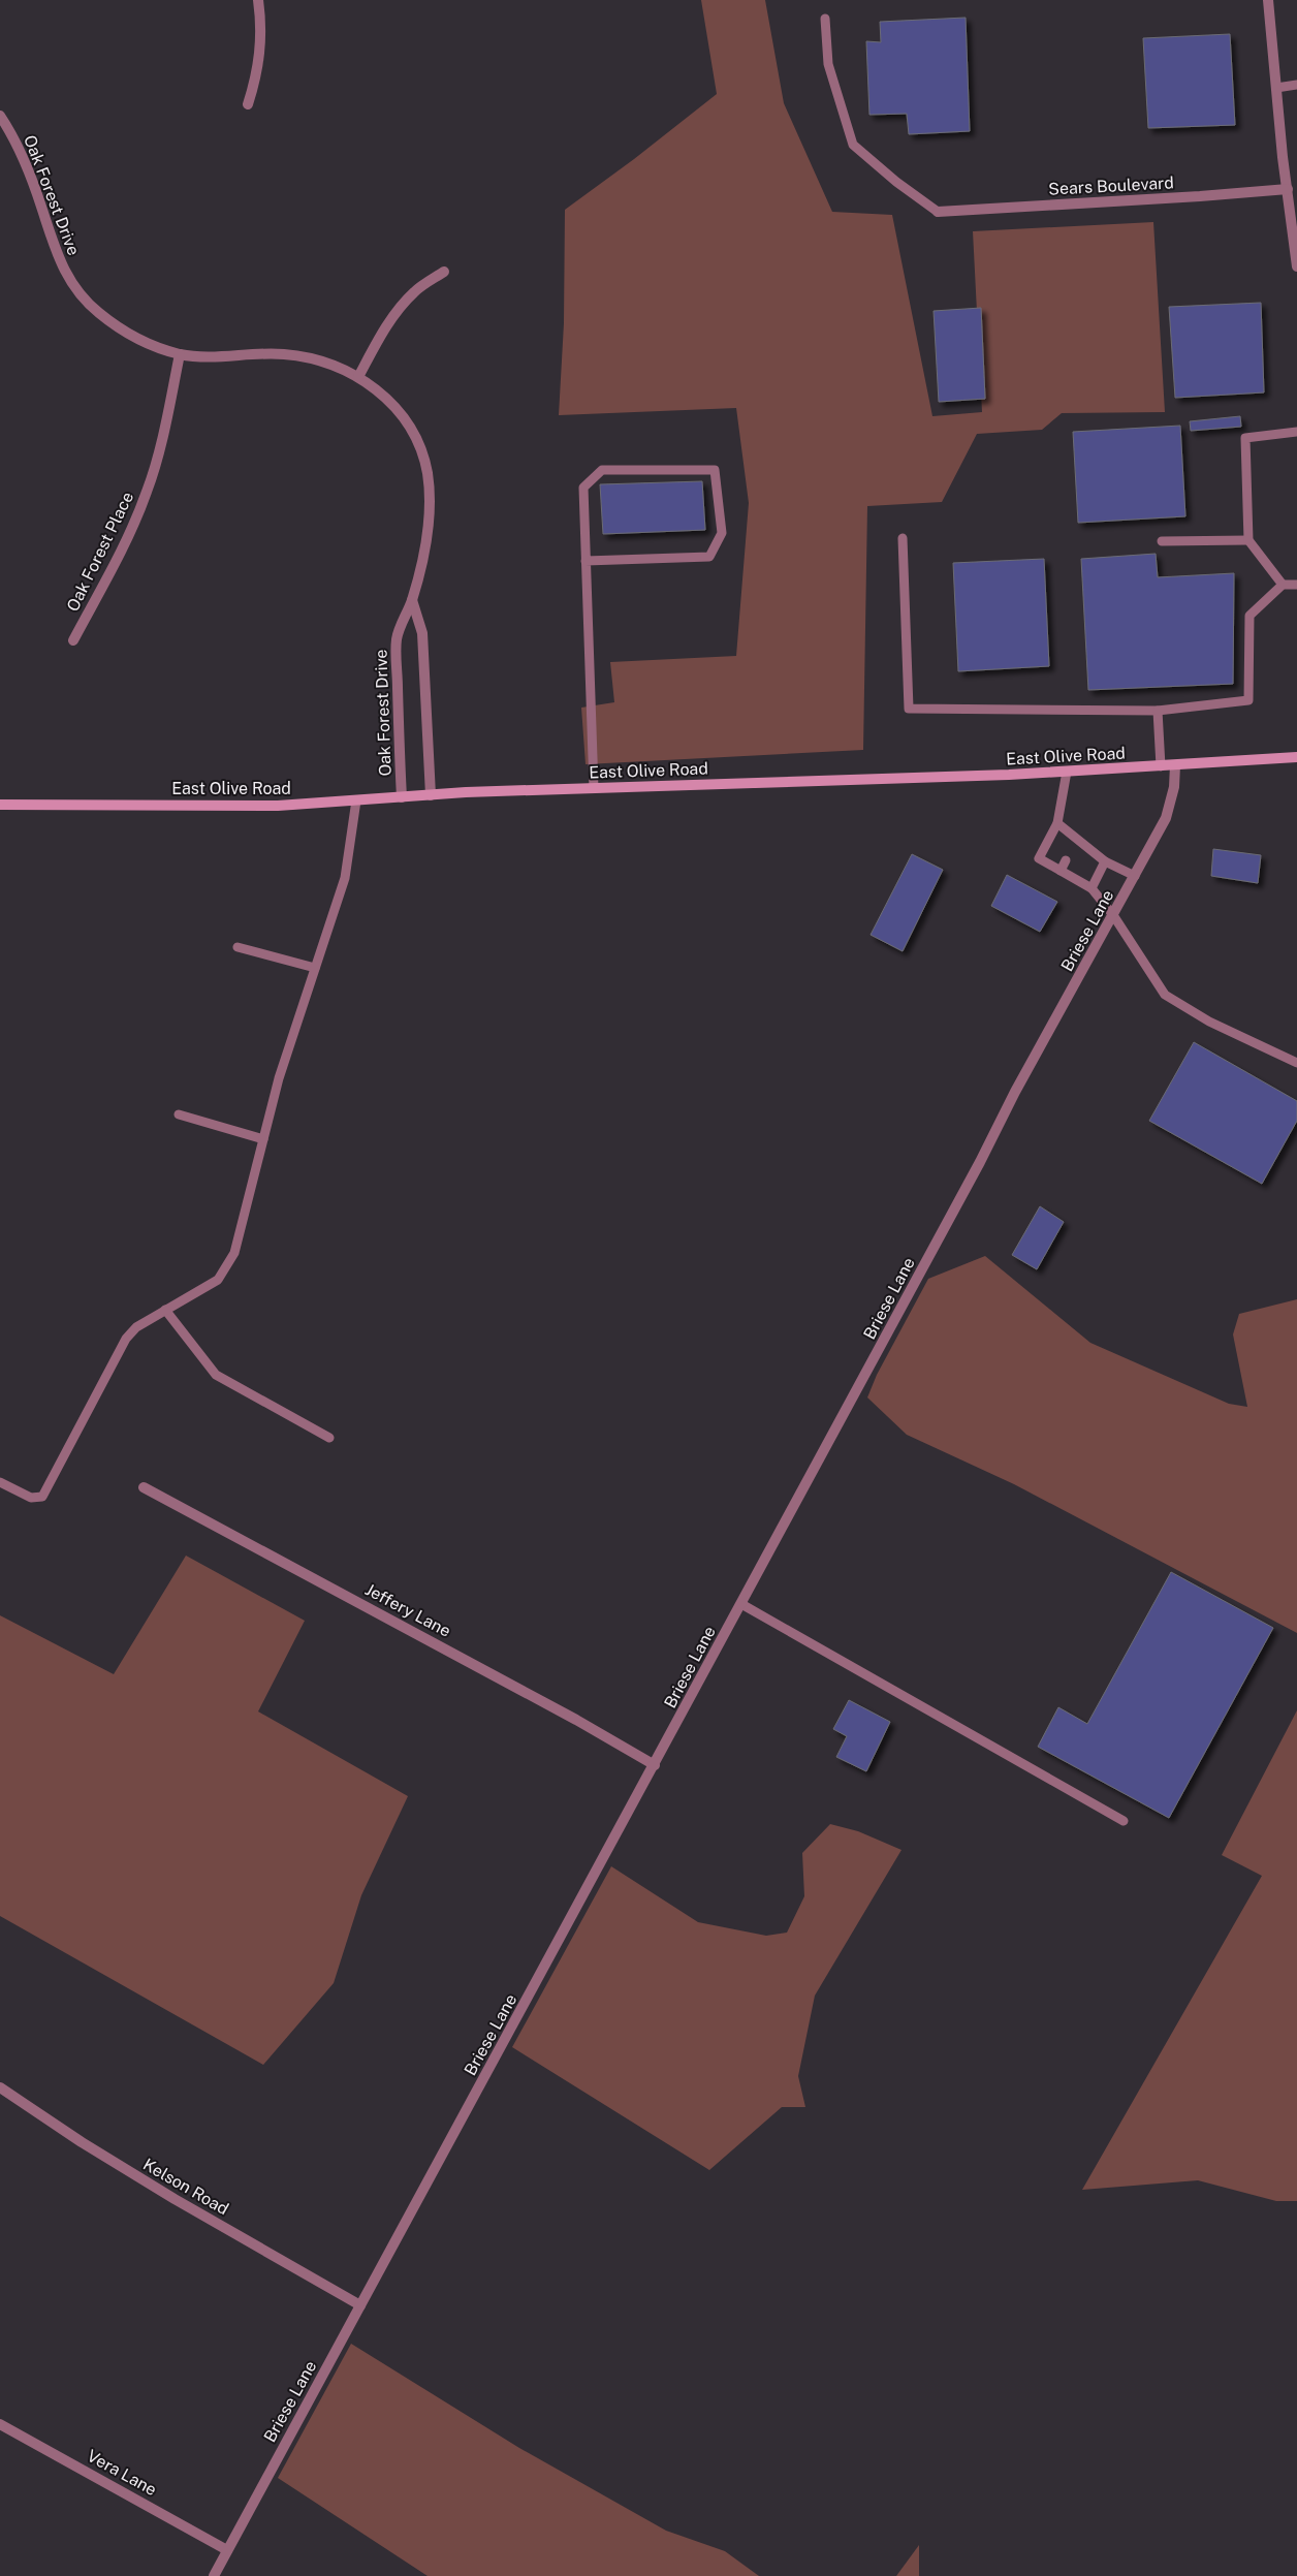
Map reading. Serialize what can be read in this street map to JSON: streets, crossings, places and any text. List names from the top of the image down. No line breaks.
{"streets":{"street":["Sears Boulevard","Oak Forest Drive","Oak Forest Place","East Olive Road","Briese Lane","Jeffery Lane","Kelson Road","Vera Lane"]},"crossings":[["Oak Forest Drive","Oak Forest Place"],["Oak Forest Drive","East Olive Road"],["East Olive Road","Briese Lane"],["Briese Lane","Jeffery Lane"],["Briese Lane","Kelson Road"],["Briese Lane","Vera Lane"]]}
